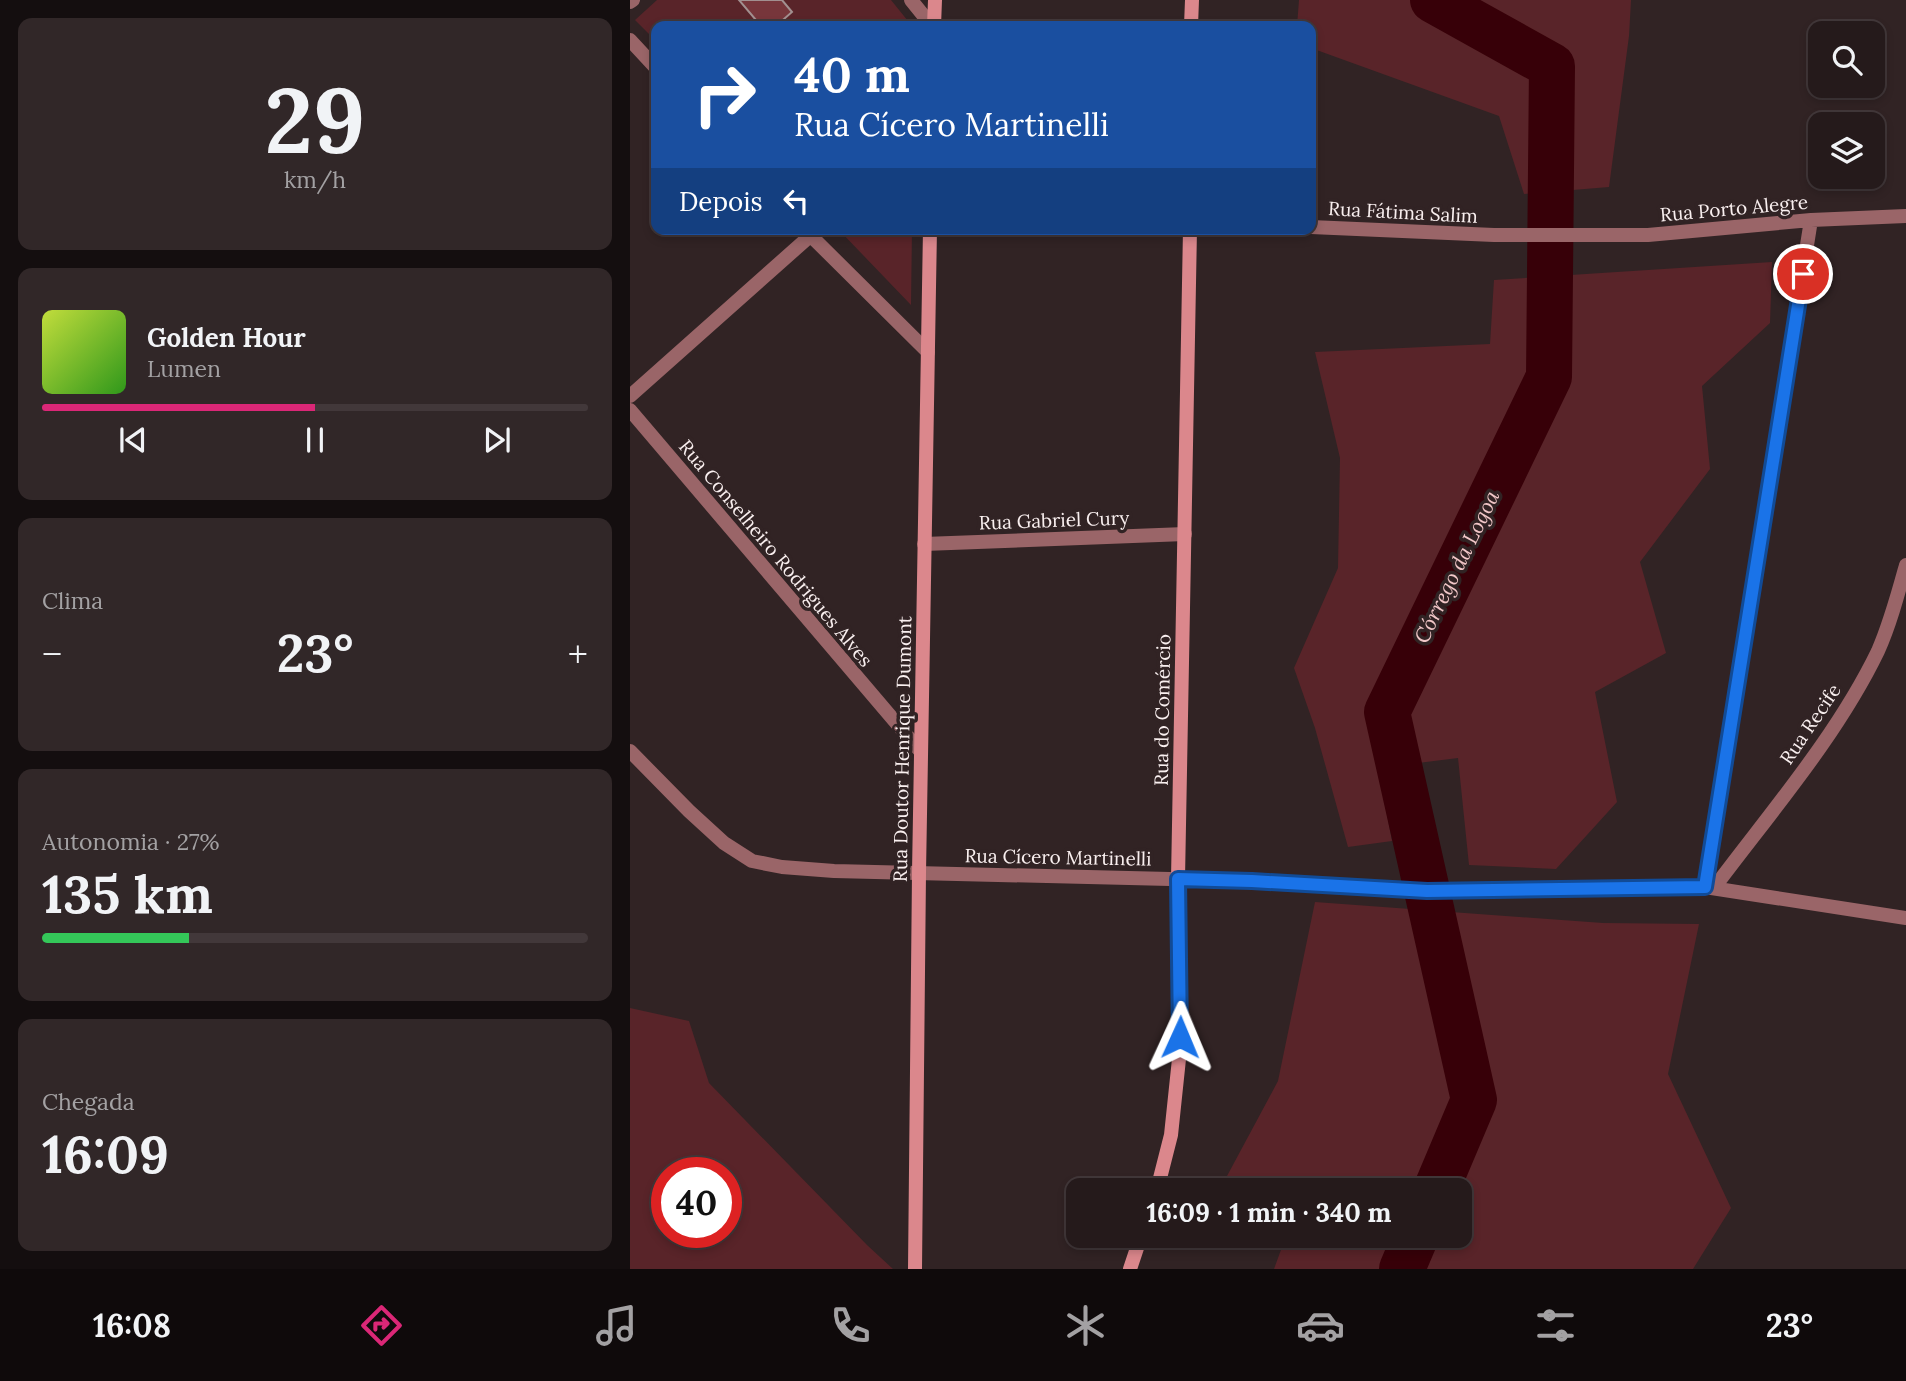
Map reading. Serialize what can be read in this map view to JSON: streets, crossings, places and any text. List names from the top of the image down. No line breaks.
{"streets":{"street":["Rua Porto Alegre","Rua Fátima Salim","Rua Gabriel Cury","Rua Conselheiro Rodrigues Alves","Rua do Comércio","Rua Recife","Rua Doutor Henrique Dumont","Rua Cícero Martinelli"]},"crossings":[["Rua Porto Alegre","Rua Fátima Salim"],["Rua Gabriel Cury","Rua do Comércio"],["Rua Gabriel Cury","Rua Doutor Henrique Dumont"],["Rua Conselheiro Rodrigues Alves","Rua Doutor Henrique Dumont"],["Rua do Comércio","Rua Cícero Martinelli"],["Rua Recife","Rua Cícero Martinelli"],["Rua Doutor Henrique Dumont","Rua Cícero Martinelli"]],"water":["Córrego da Logoa"],"page":{"tile":[["29","km/h"],"Clima",["Autonomia · 27%","135 km"],["Chegada","16:09"]],"turn":["40 m","Rua Cícero Martinelli"],"then":"Depois","song":["Golden Hour","Lumen"],"heat":["−","23°","+"],"limit":"40","trip":"16:09 · 1 min · 340 m","tabs":["16:08","23°"]}}
